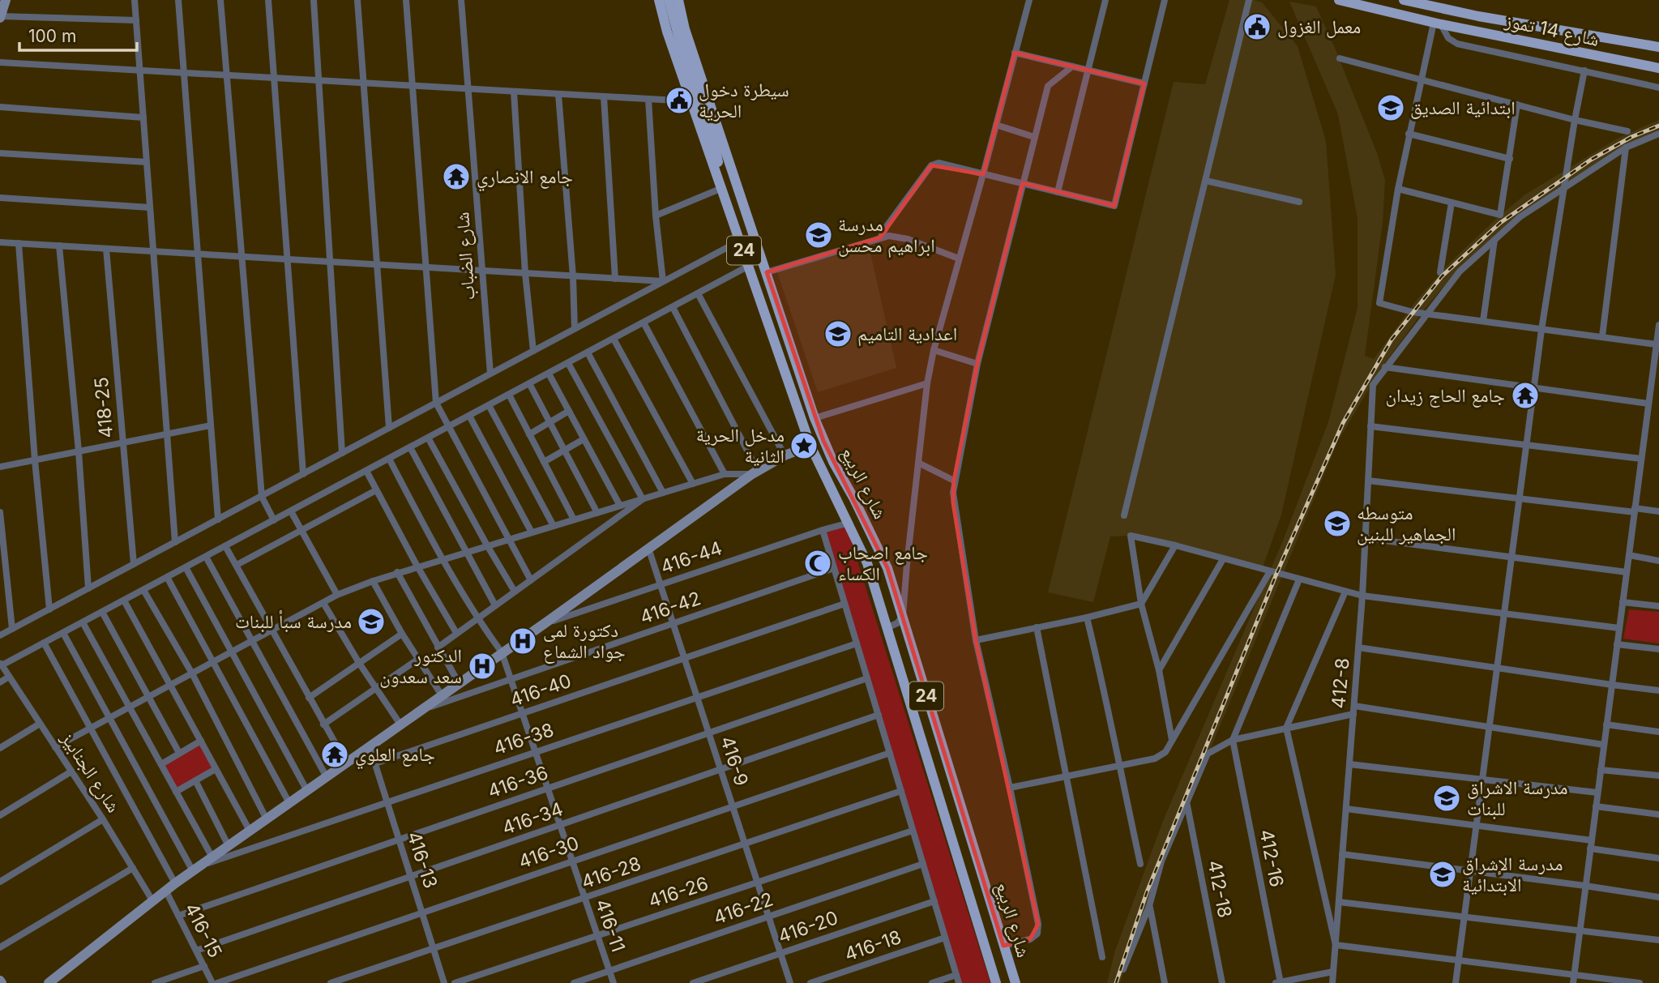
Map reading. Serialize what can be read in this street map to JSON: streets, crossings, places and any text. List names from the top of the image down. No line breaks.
{"streets":{"main road":["شارع 14 تموز","24","شارع الربيع"],"street":["شارع الضباب","418-25","416-44","416-42","412-8","416-40","416-38","416-9","شارع الجنابيز","416-36","416-34","416-30","412-16","416-13","416-28","412-18","416-26","416-22","416-11","416-20","416-15","416-18"]},"crossings":[["شارع الربيع","416-44"],["416-44","416-9"],["416-42","416-9"],["416-42","416-11"],["416-40","416-9"],["416-40","416-13"],["416-40","416-11"],["416-38","416-9"],["416-38","416-13"],["416-38","416-11"],["416-9","416-36"],["416-9","416-34"],["416-9","416-30"],["416-9","416-28"],["416-9","416-26"],["416-9","416-22"],["416-9","416-20"],["416-36","416-13"],["416-36","416-11"],["416-36","416-15"],["416-34","416-13"],["416-34","416-11"],["416-34","416-15"],["416-30","416-13"],["416-30","416-11"],["416-13","416-28"],["416-28","416-11"],["416-26","416-11"],["416-22","416-11"]],"places":{"public building":["معمل الغزول","سيطرة دخول الحرية"],"school or university":["ابتدائية الصديق","مدرسة ابراهيم محسن","اعدادية التاميم","متوسطه الجماهير للبنين","مدرسة سبأ للبنات","مدرسة الاشراق للبنات","مدرسة الإشراق الابتدائية"],"temple":["جامع الانصاري","جامع الحاج زيدان","جامع العلوي"],"place":["مدخل الحرية الثانية"],"mosque":["جامع اصحاب الکساء"],"hospital":["دكتورة لمى جواد الشماع","الدكتور سعد سعدون"]},"scale_bar":"100 m"}
